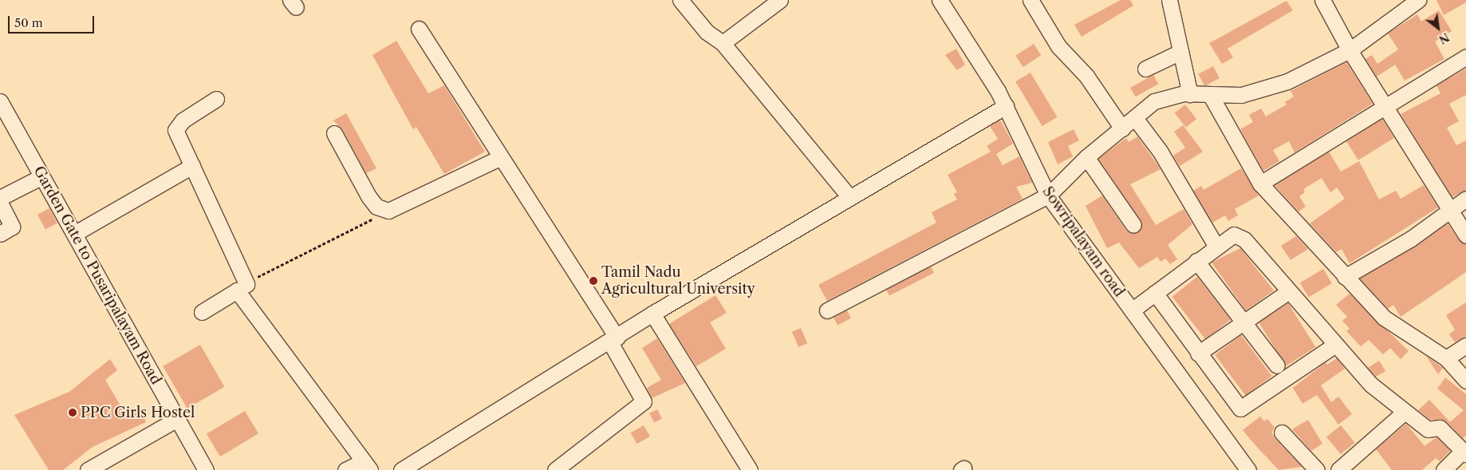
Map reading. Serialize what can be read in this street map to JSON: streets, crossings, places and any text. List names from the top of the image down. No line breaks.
{"streets":{"street":["Sowripalayam road","Garden Gate to Pusaripalayam Road"]},"places":["Tamil Nadu Agricultural University","PPC Girls Hostel"],"scale_bar":"50 m","north":"bottom right"}
